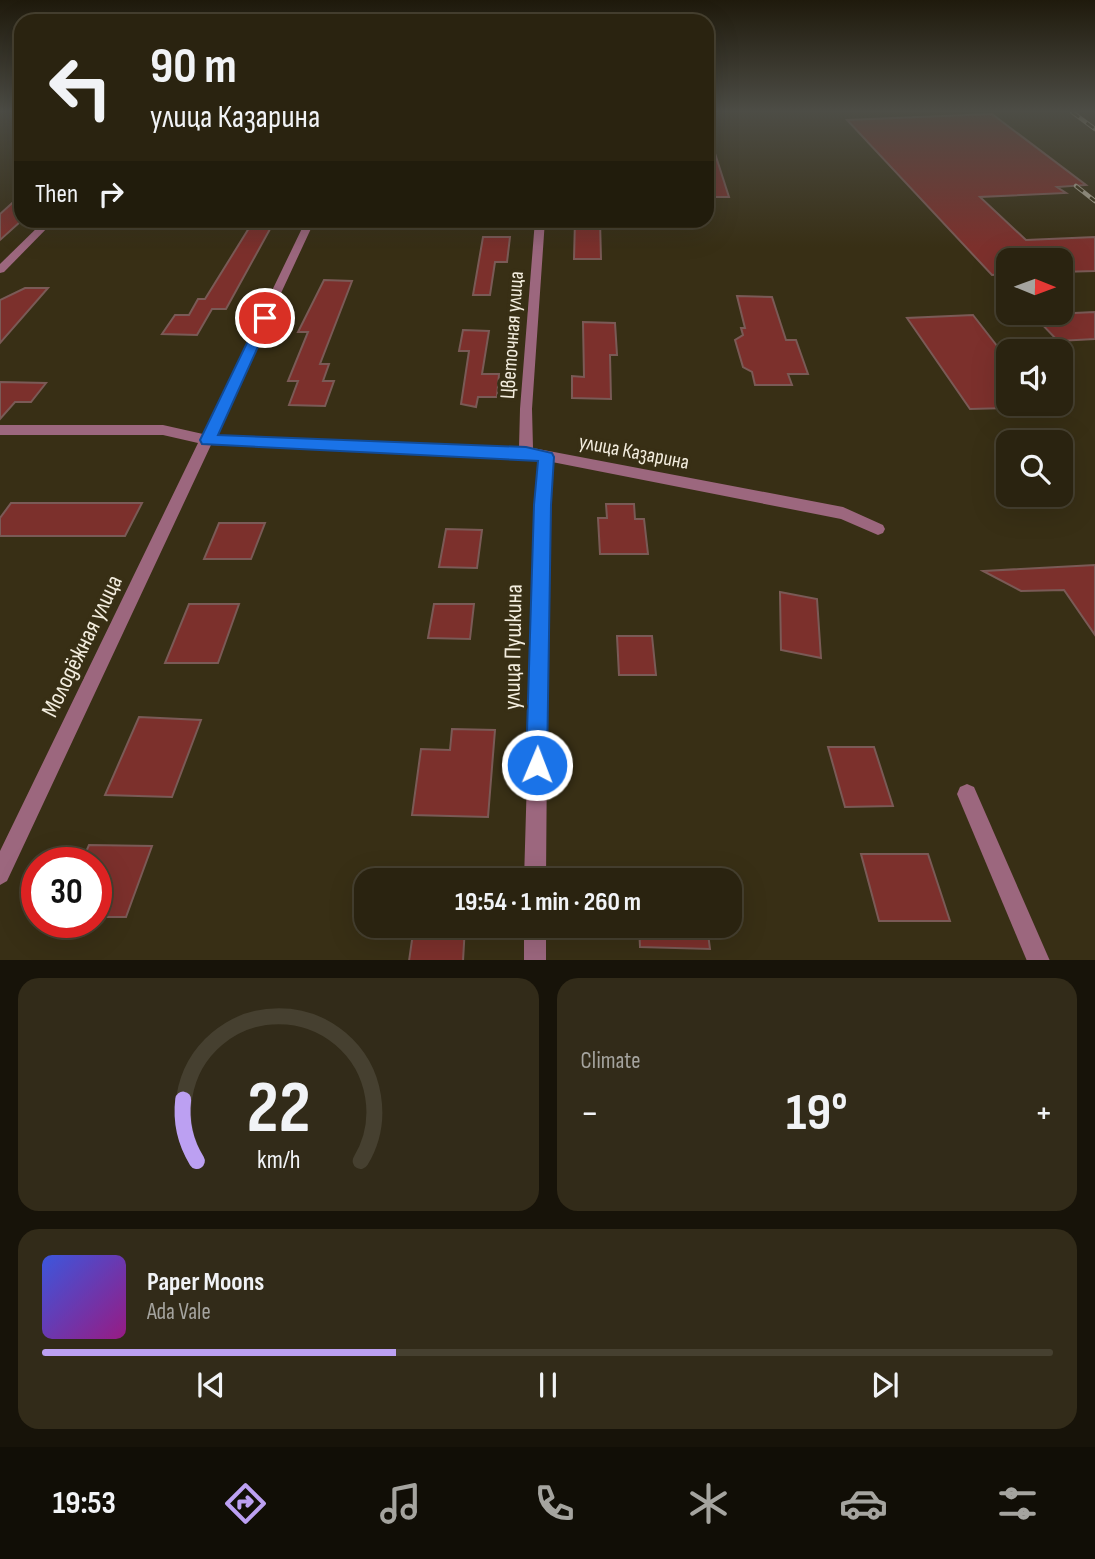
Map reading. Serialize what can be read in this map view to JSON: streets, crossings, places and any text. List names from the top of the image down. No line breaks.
{"streets":{"street":["Цветочная улица","улица Казарина","Молодёжная улица","улица Пушкина"]},"crossings":[["Цветочная улица","улица Казарина"],["улица Казарина","Молодёжная улица"],["улица Казарина","улица Пушкина"]],"north":"right","page":{"turn":["90 m","улица Казарина"],"then":"Then","limit":"30","trip":"19:54 · 1 min · 260 m","tile":"Climate","heat":["−","19°","+"],"song":["Paper Moons","Ada Vale"],"tabs":"19:53","gauge":["22","km/h"]}}
